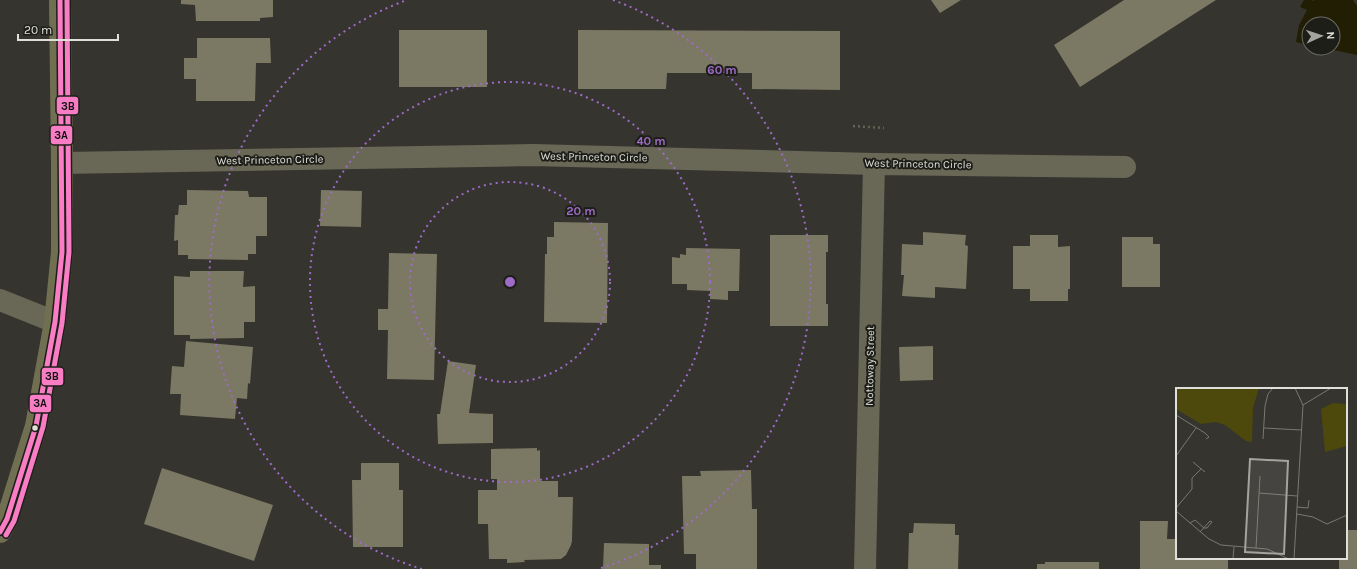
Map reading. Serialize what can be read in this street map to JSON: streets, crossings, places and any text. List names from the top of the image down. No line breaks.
{"streets":{"street":["West Princeton Circle","Nottoway Street"]},"crossings":[["West Princeton Circle","Nottoway Street"]],"lines":["transit line 3A","transit line 3B"],"scale_bar":"20 m","north":"right","rings":["60 m","40 m","20 m"]}
